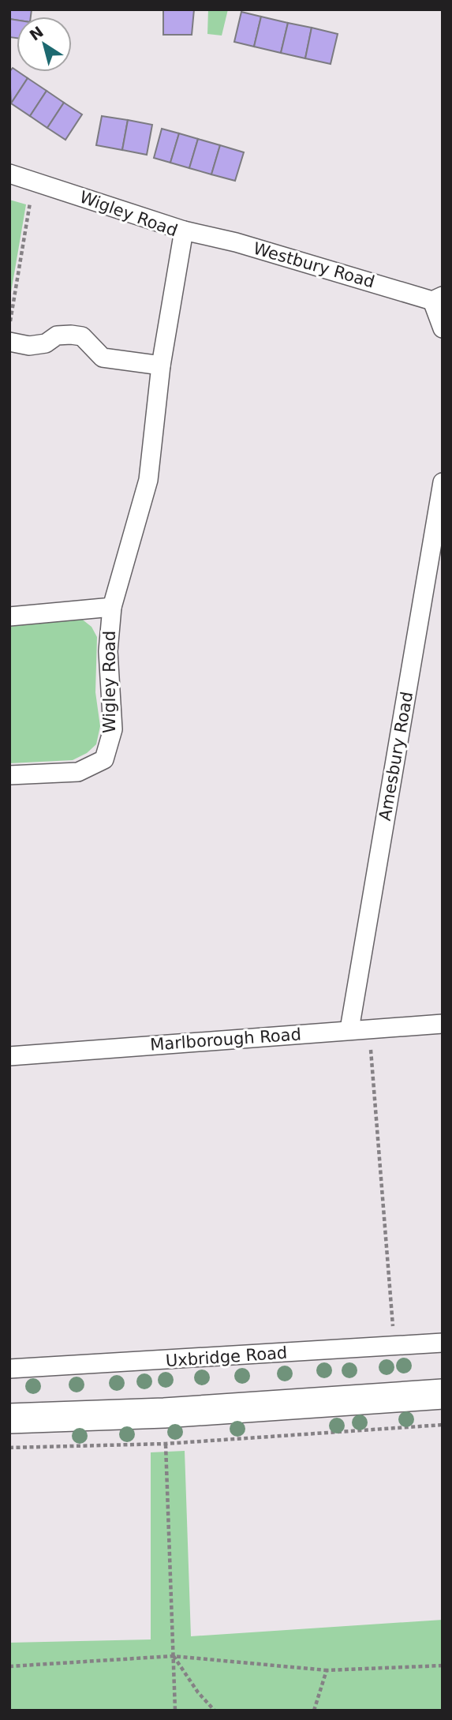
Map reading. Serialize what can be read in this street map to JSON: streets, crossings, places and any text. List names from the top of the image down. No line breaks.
{"streets":{"street":["Wigley Road","Westbury Road","Amesbury Road","Marlborough Road","Uxbridge Road"]},"crossings":[["Wigley Road","Westbury Road"],["Amesbury Road","Marlborough Road"]],"north":"top left"}
